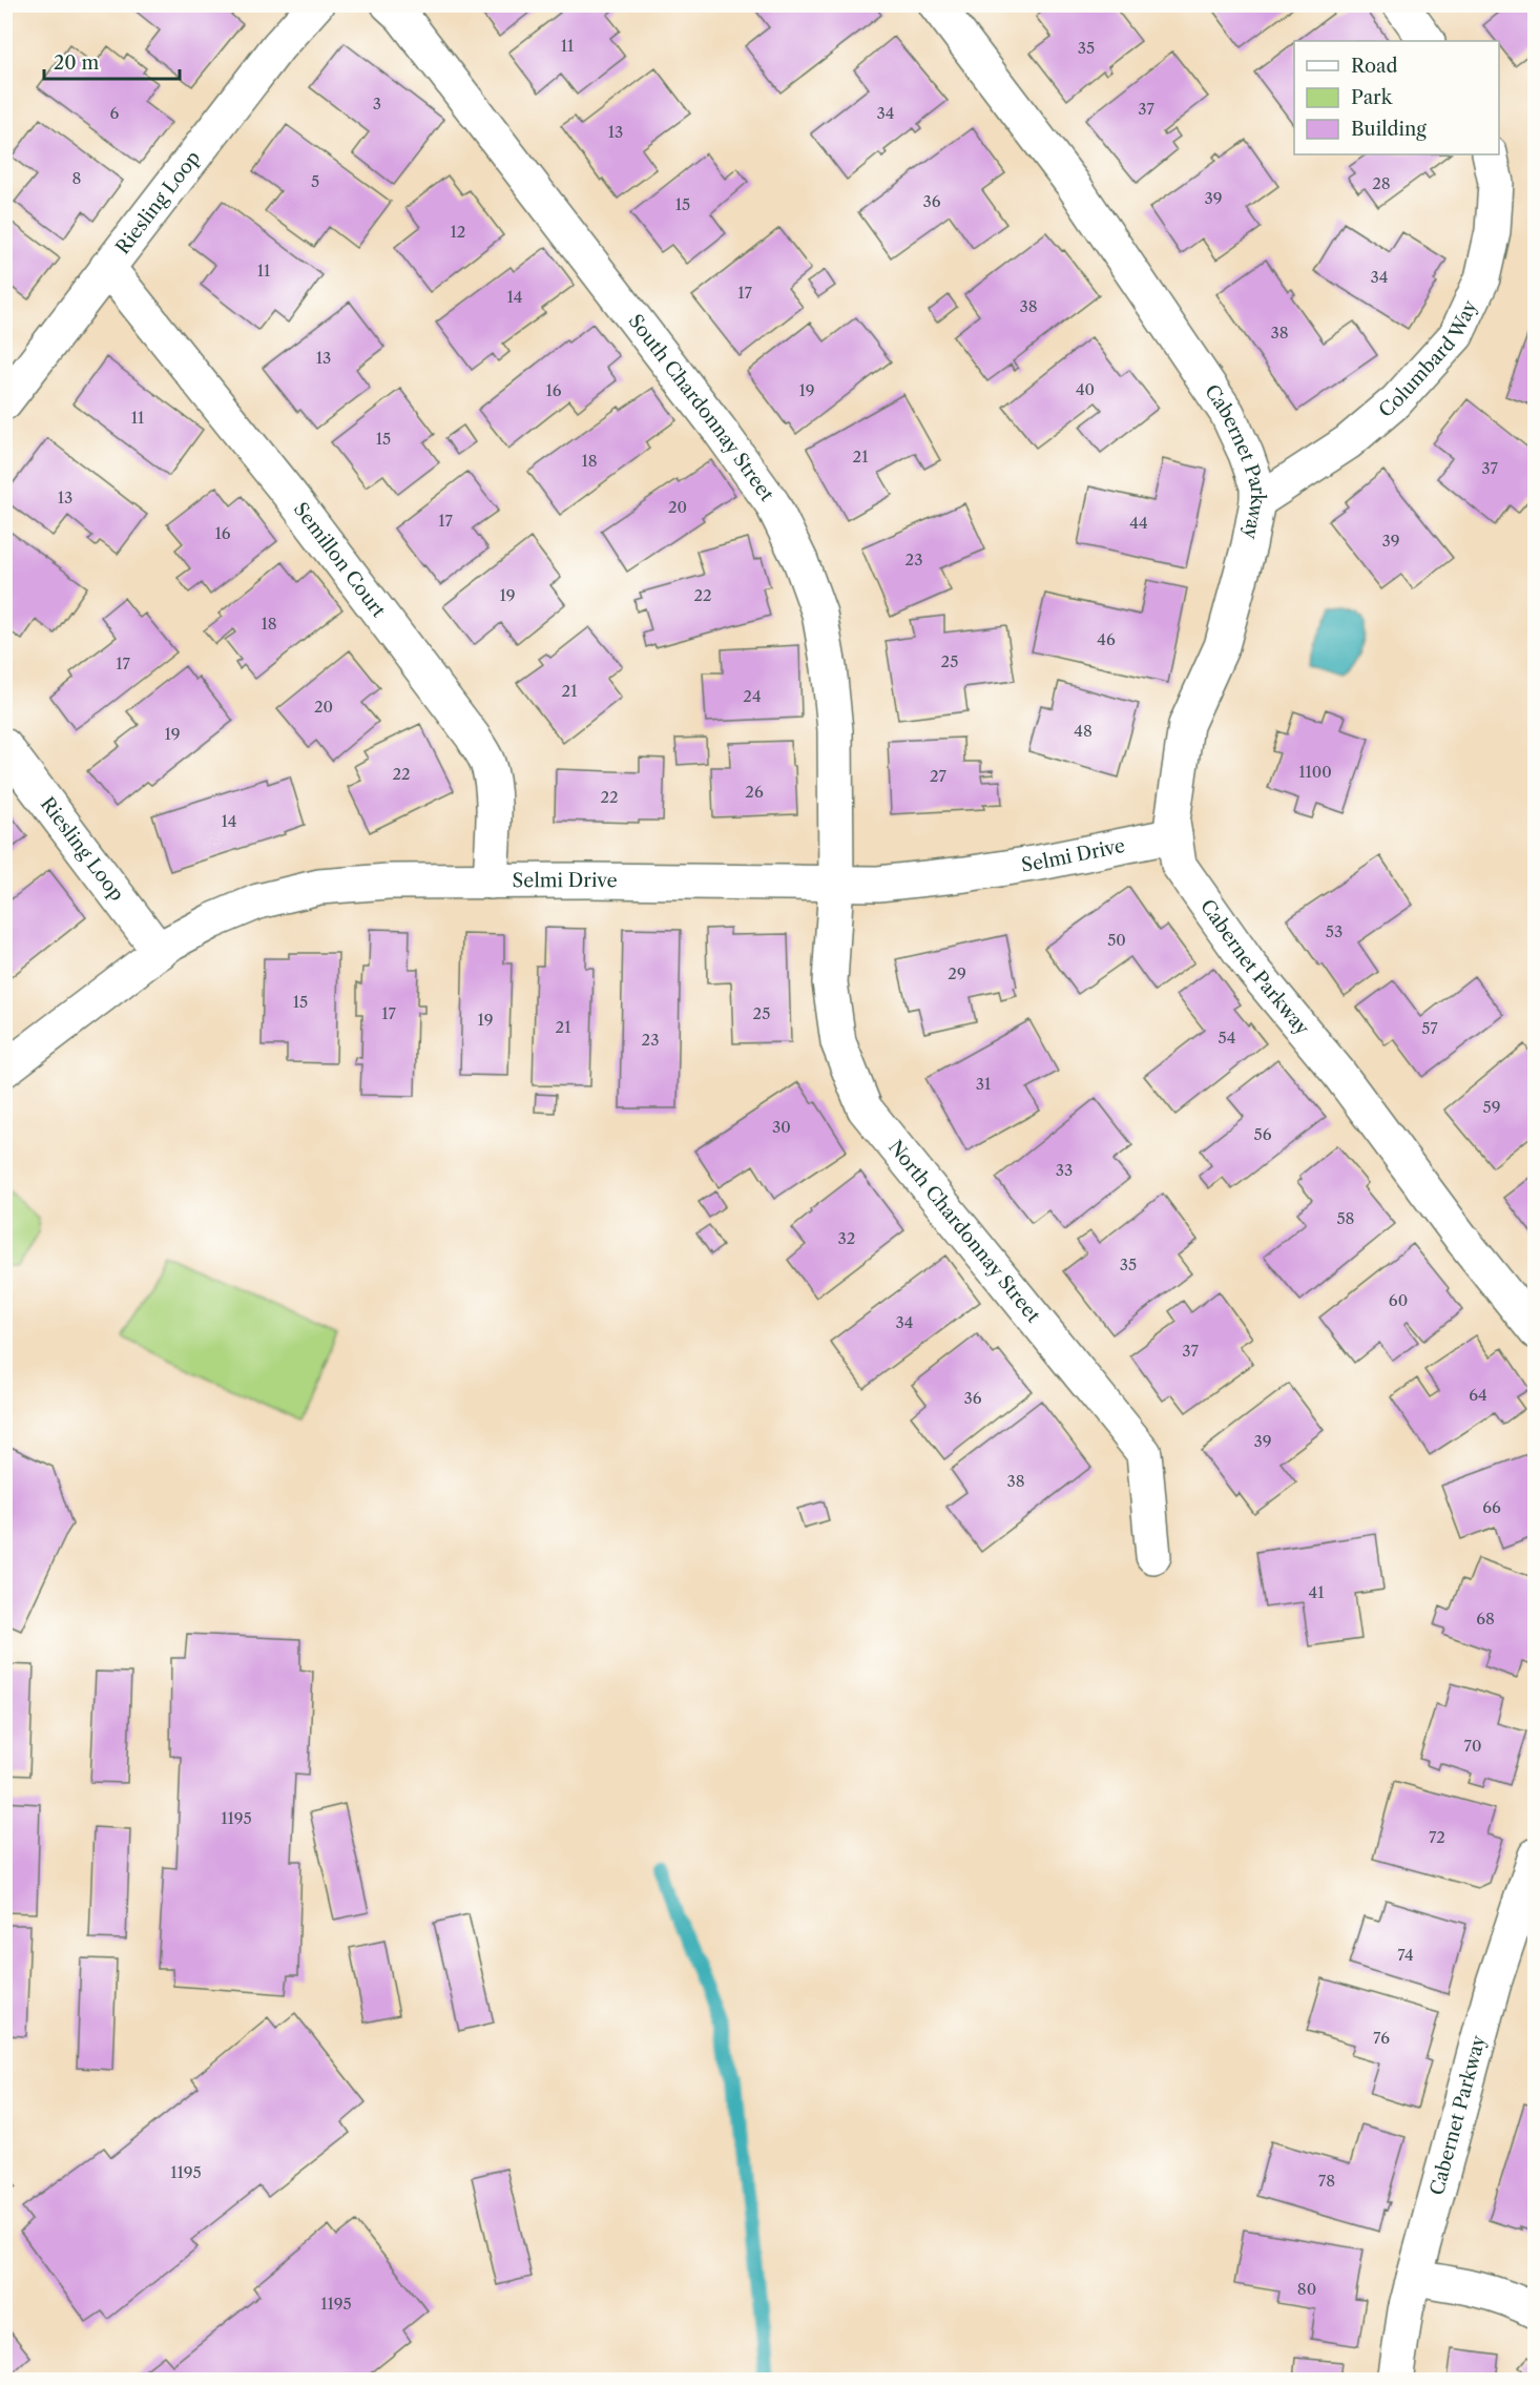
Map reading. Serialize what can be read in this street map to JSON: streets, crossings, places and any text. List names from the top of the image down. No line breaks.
{"streets":{"street":["Riesling Loop","Columbard Way","South Chardonnay Street","Cabernet Parkway","Semillon Court","Selmi Drive","North Chardonnay Street"]},"crossings":[["Riesling Loop","Semillon Court"],["Riesling Loop","Selmi Drive"],["Columbard Way","Cabernet Parkway"],["South Chardonnay Street","Selmi Drive"],["South Chardonnay Street","North Chardonnay Street"],["Cabernet Parkway","Selmi Drive"],["Semillon Court","Selmi Drive"],["Selmi Drive","North Chardonnay Street"]],"house_numbers":["11","35","3","37","6","34","13","8","5","28","39","36","15","12","11","34","17","14","38","38","13","40","16","19","11","15","21","18","37","13","20","17","44","16","39","23","19","22","18","46","25","17","21","24","20","48","19","1100","22","27","26","22","14","53","50","29","15","17","25","19","21","57","54","23","31","59","30","56","33","58","32","35","60","34","37","64","36","39","38","66","41","68","70","1195","72","74","76","1195","78","80","1195"],"legend":["Road","Park","Building"],"scale_bar":"20 m"}
